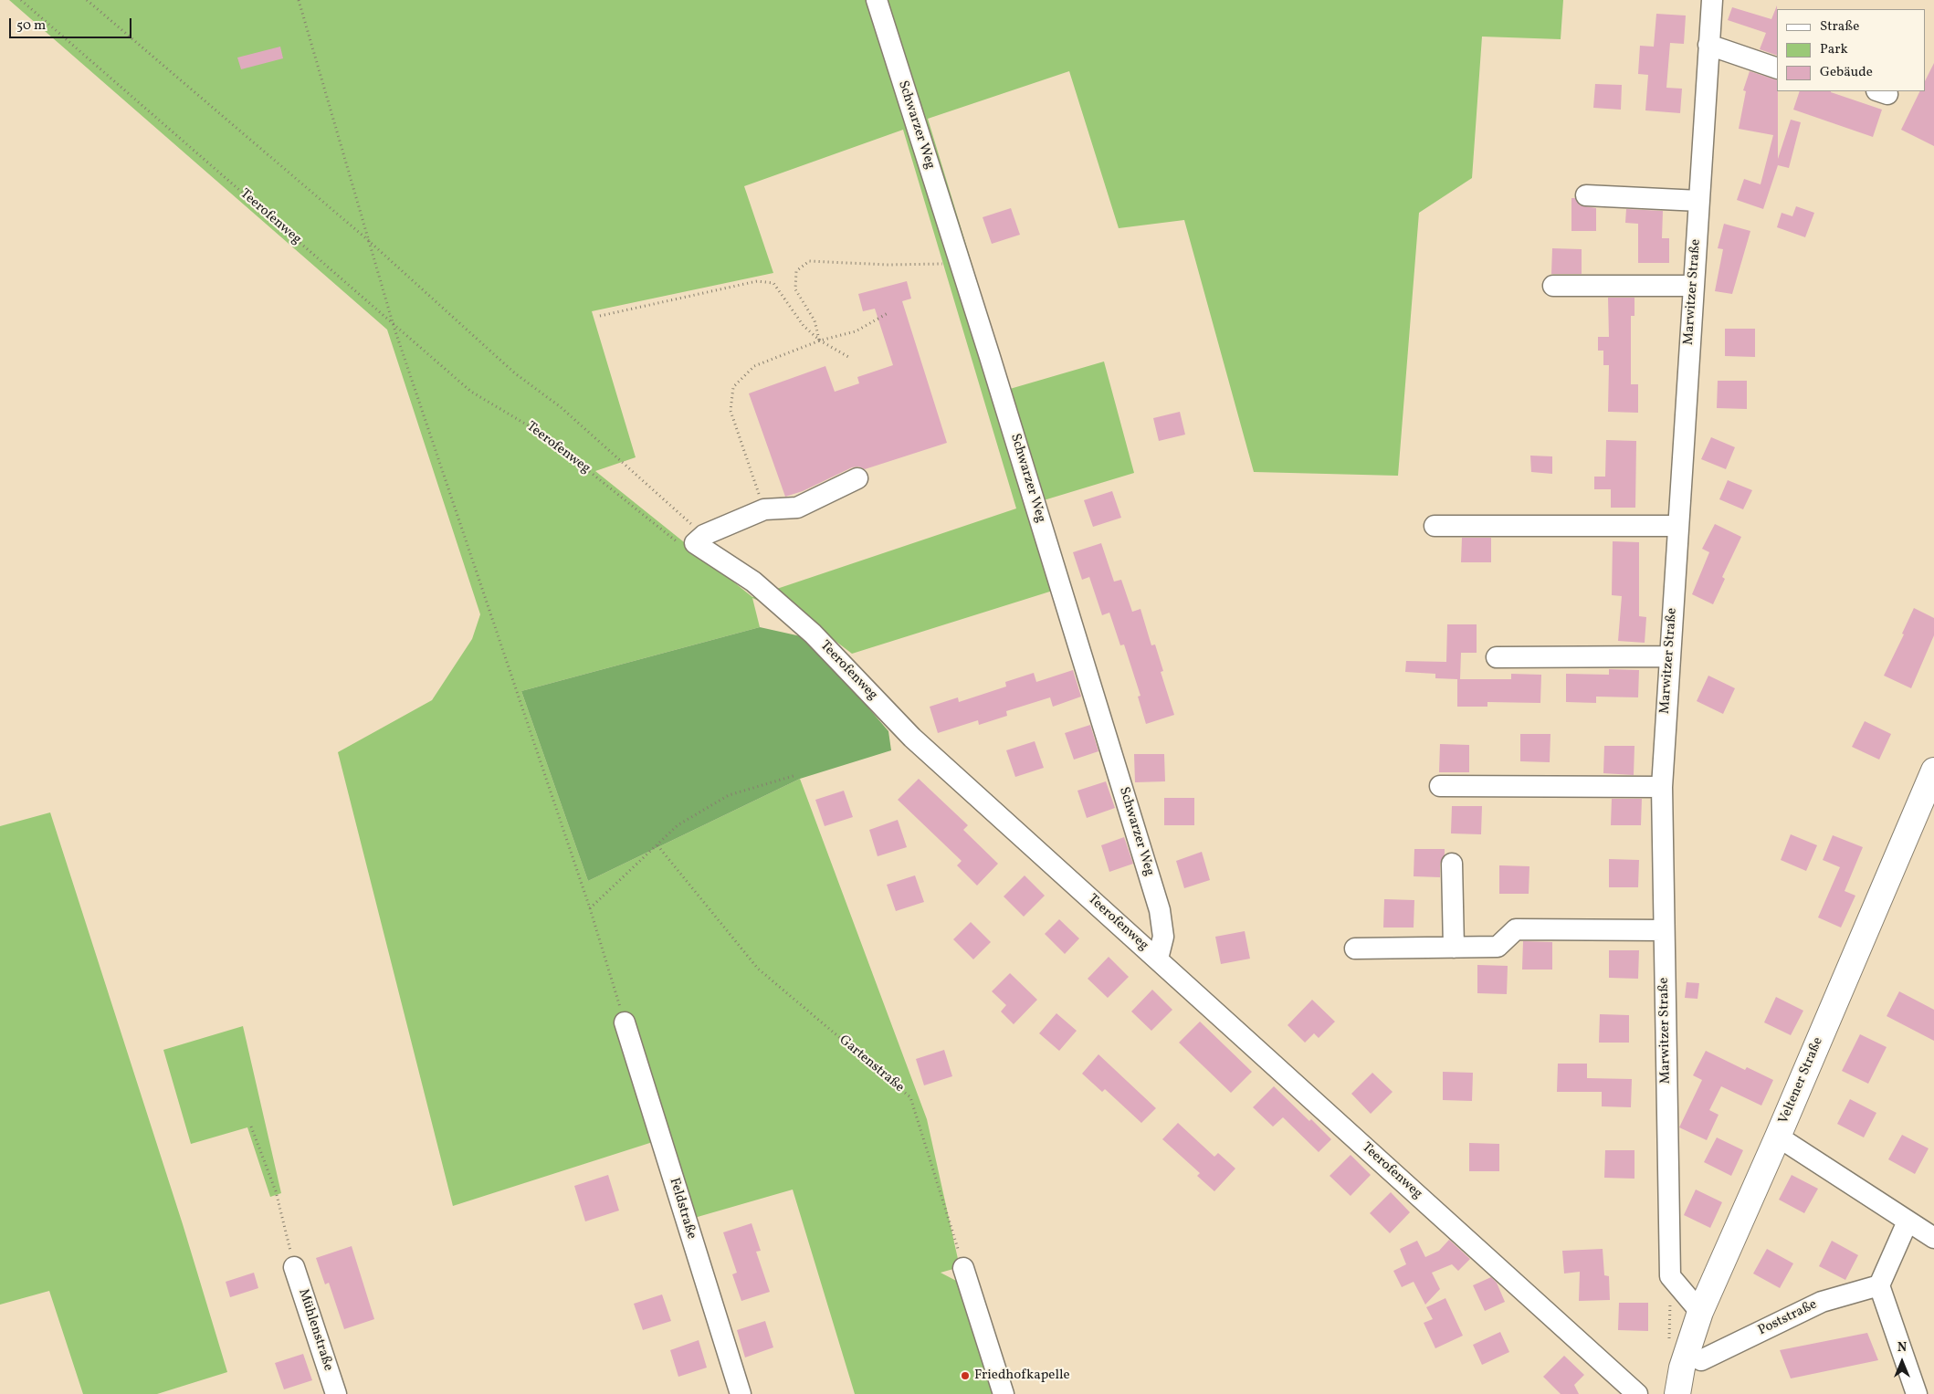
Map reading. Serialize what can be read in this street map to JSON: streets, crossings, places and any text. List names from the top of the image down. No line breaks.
{"streets":{"main road":["Veltener Straße"],"street":["Schwarzer Weg","Teerofenweg","Marwitzer Straße","Feldstraße","Poststraße","Mühlenstraße"],"path":["Gartenstraße"]},"crossings":[["Schwarzer Weg","Teerofenweg"]],"places":["Friedhofkapelle"],"legend":["Straße","Park","Gebäude"],"scale_bar":"50 m","north":"top"}
